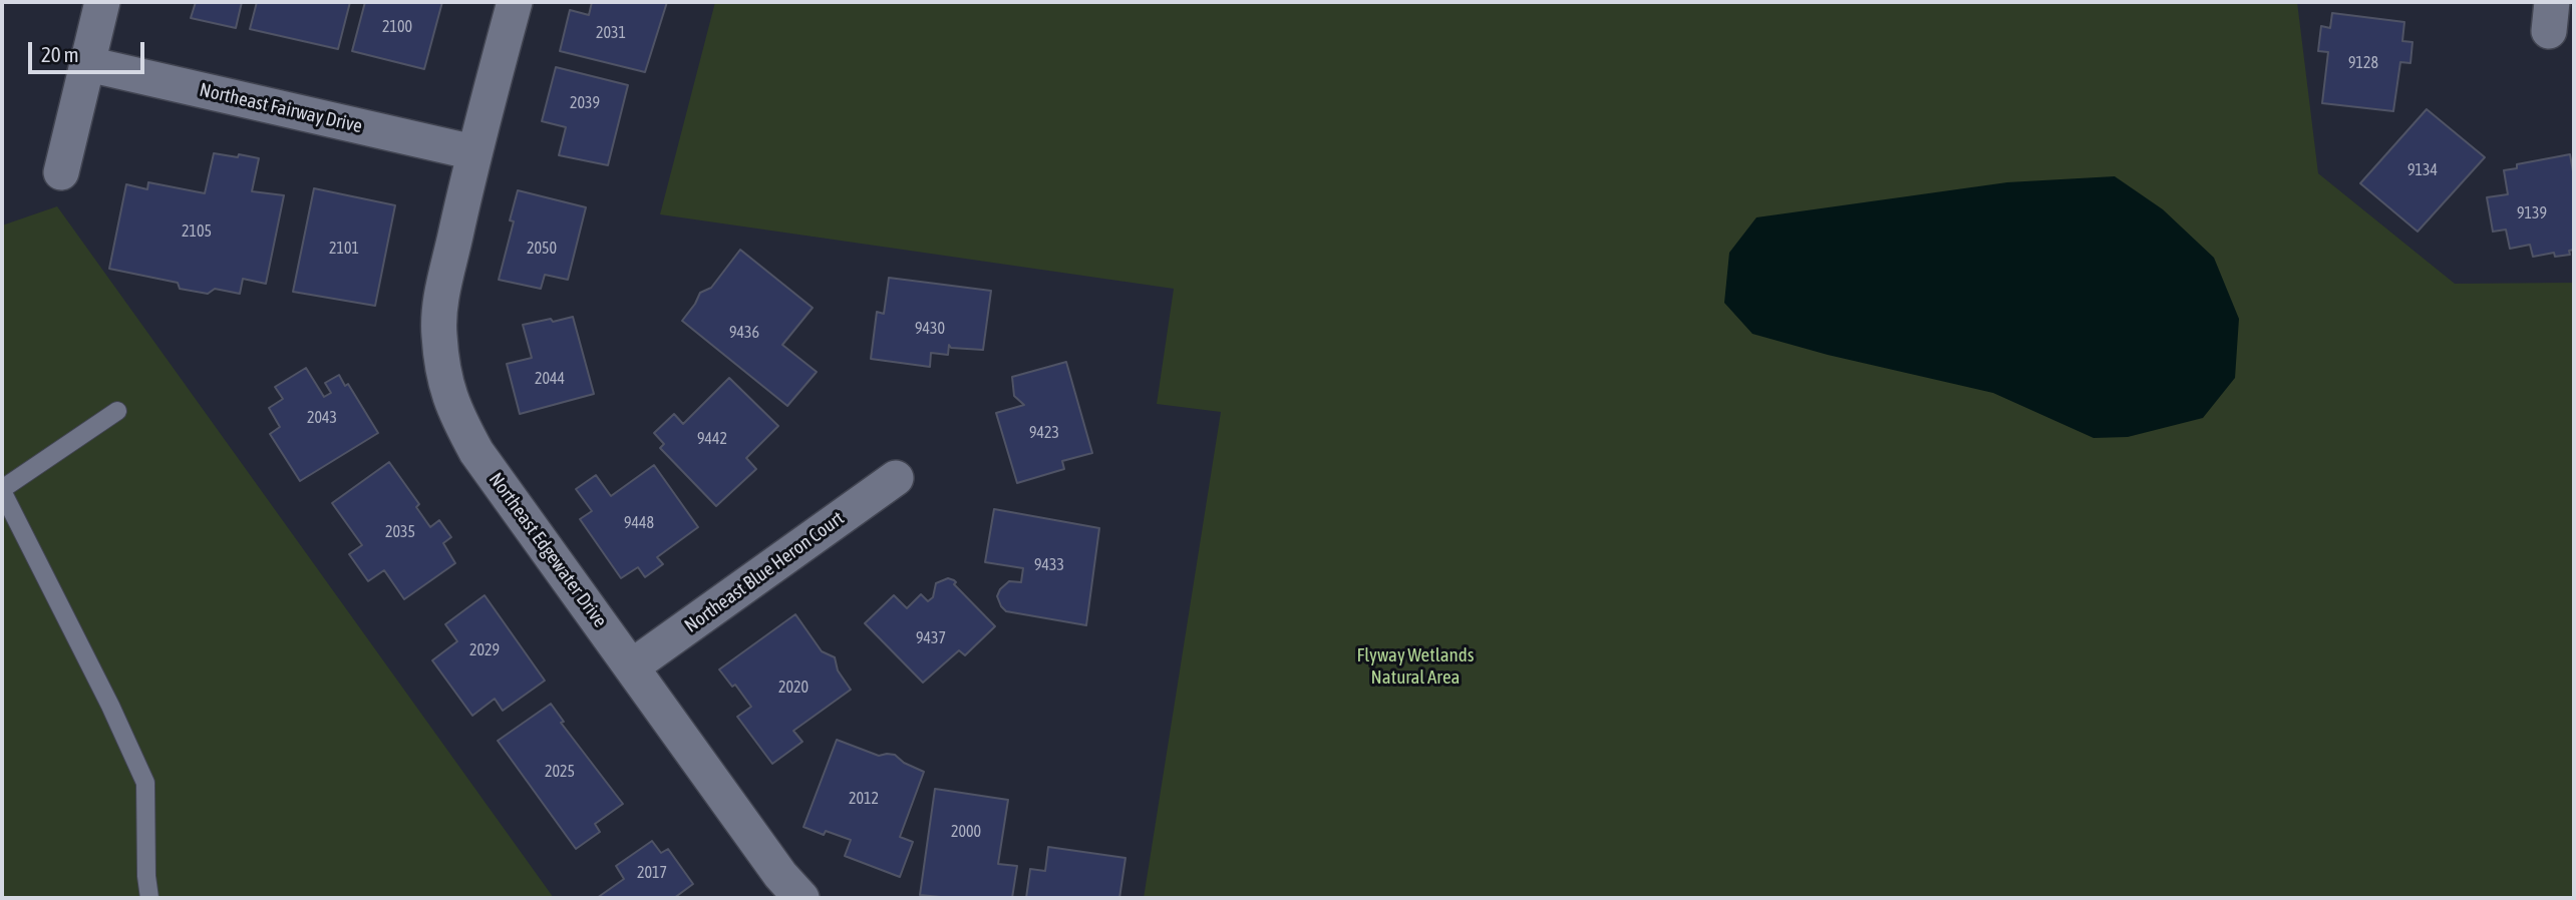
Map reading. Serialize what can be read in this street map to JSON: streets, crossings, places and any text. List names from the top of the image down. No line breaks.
{"streets":{"street":["Northeast Fairway Drive","Northeast Edgewater Drive","Northeast Blue Heron Court"]},"crossings":[["Northeast Fairway Drive","Northeast Edgewater Drive"],["Northeast Edgewater Drive","Northeast Blue Heron Court"]],"parks":["Flyway Wetlands Natural Area"],"house_numbers":["2100","2031","9128","2039","9134","9139","2105","2101","2050","9430","9436","2044","2043","9423","9442","9448","2035","9433","9437","2029","2020","2025","2012","2000","2017"],"scale_bar":"20 m"}
